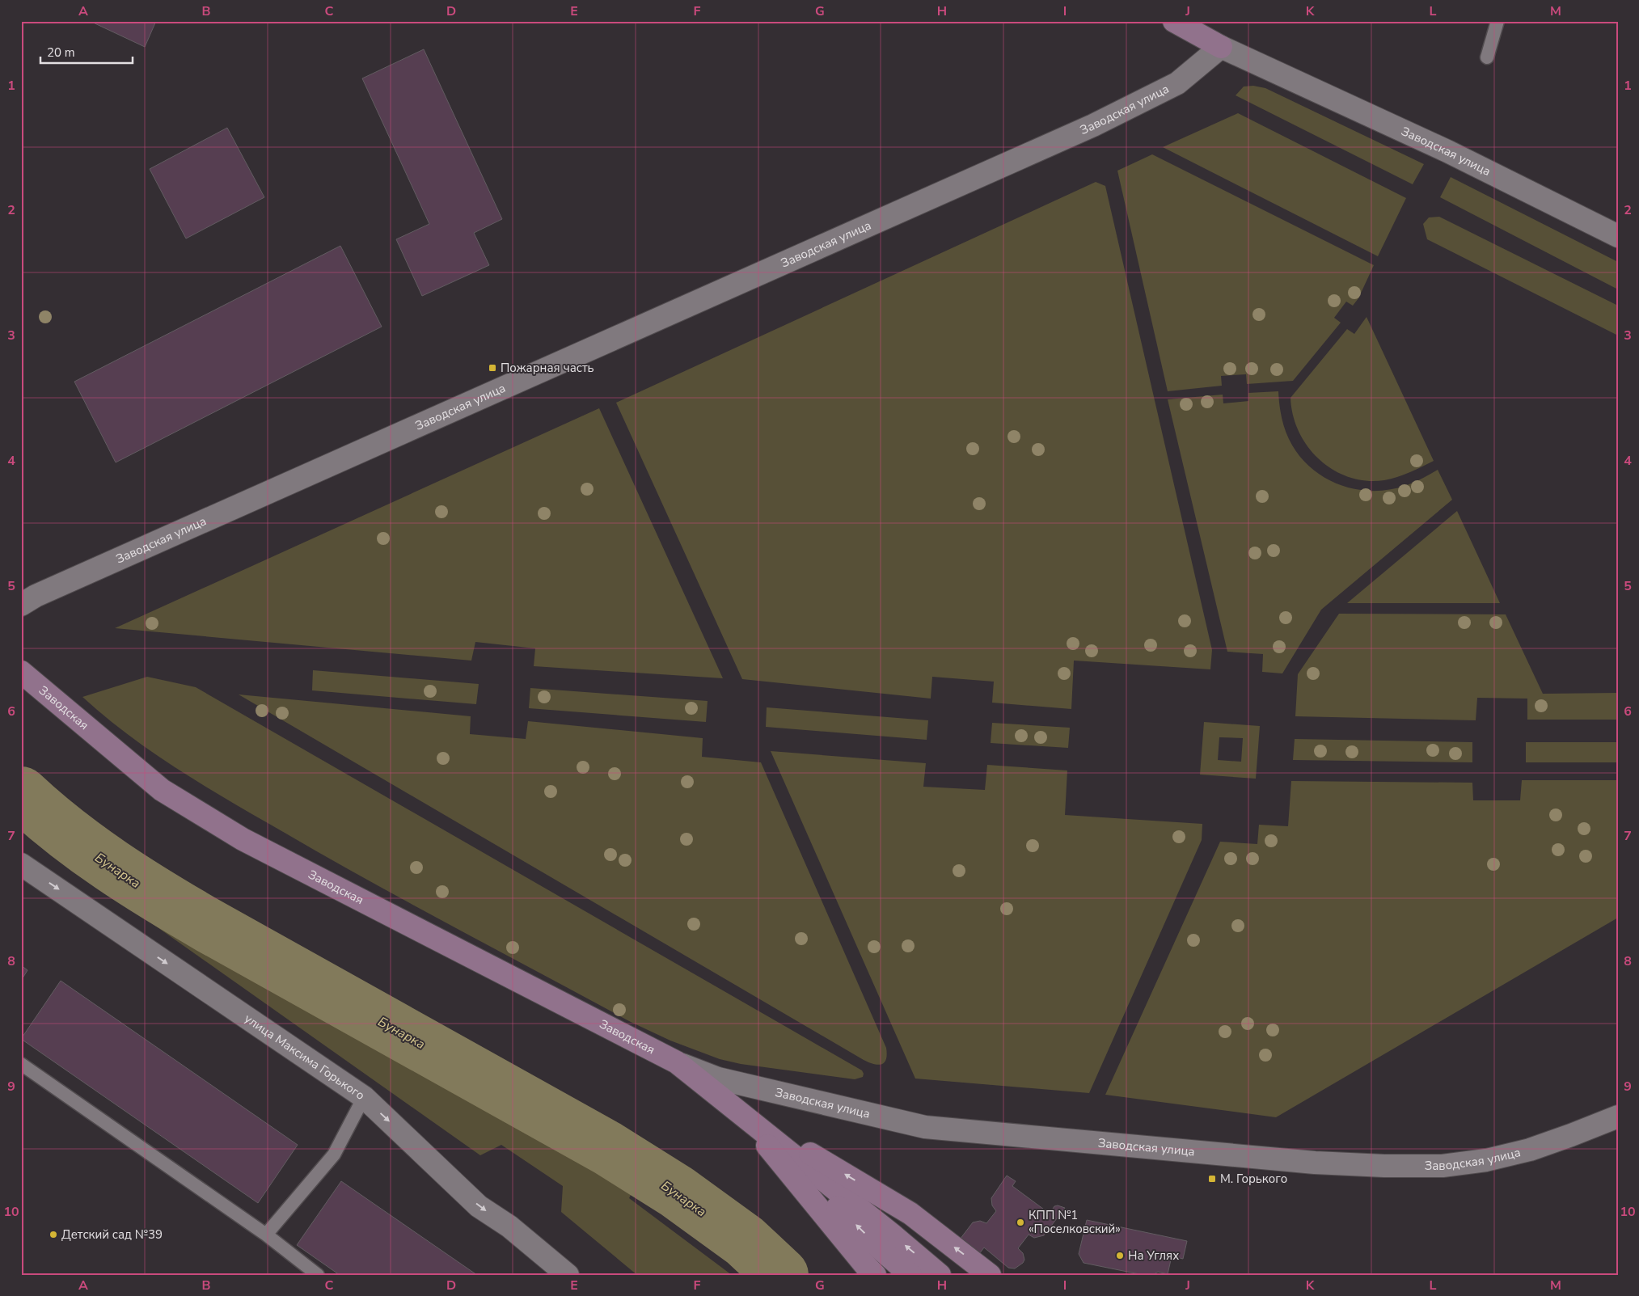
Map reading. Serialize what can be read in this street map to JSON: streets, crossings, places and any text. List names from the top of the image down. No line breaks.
{"streets":{"main road":["Заводская"],"street":["Заводская улица","улица Максима Горького"]},"crossings":[["Заводская улица","Заводская"]],"one_way":["улица Максима Горького"],"water":["Бунарка"],"places":{"transit":["Пожарная часть","М. Горького"],"other":["КПП №1 «Поселковский»","Детский сад №39","На Углях"]},"scale_bar":"20 m","grid":{"columns":["A","B","C","D","E","F","G","H","I","J","K","L","M"],"rows":["1","2","3","4","5","6","7","8","9","10"]}}
